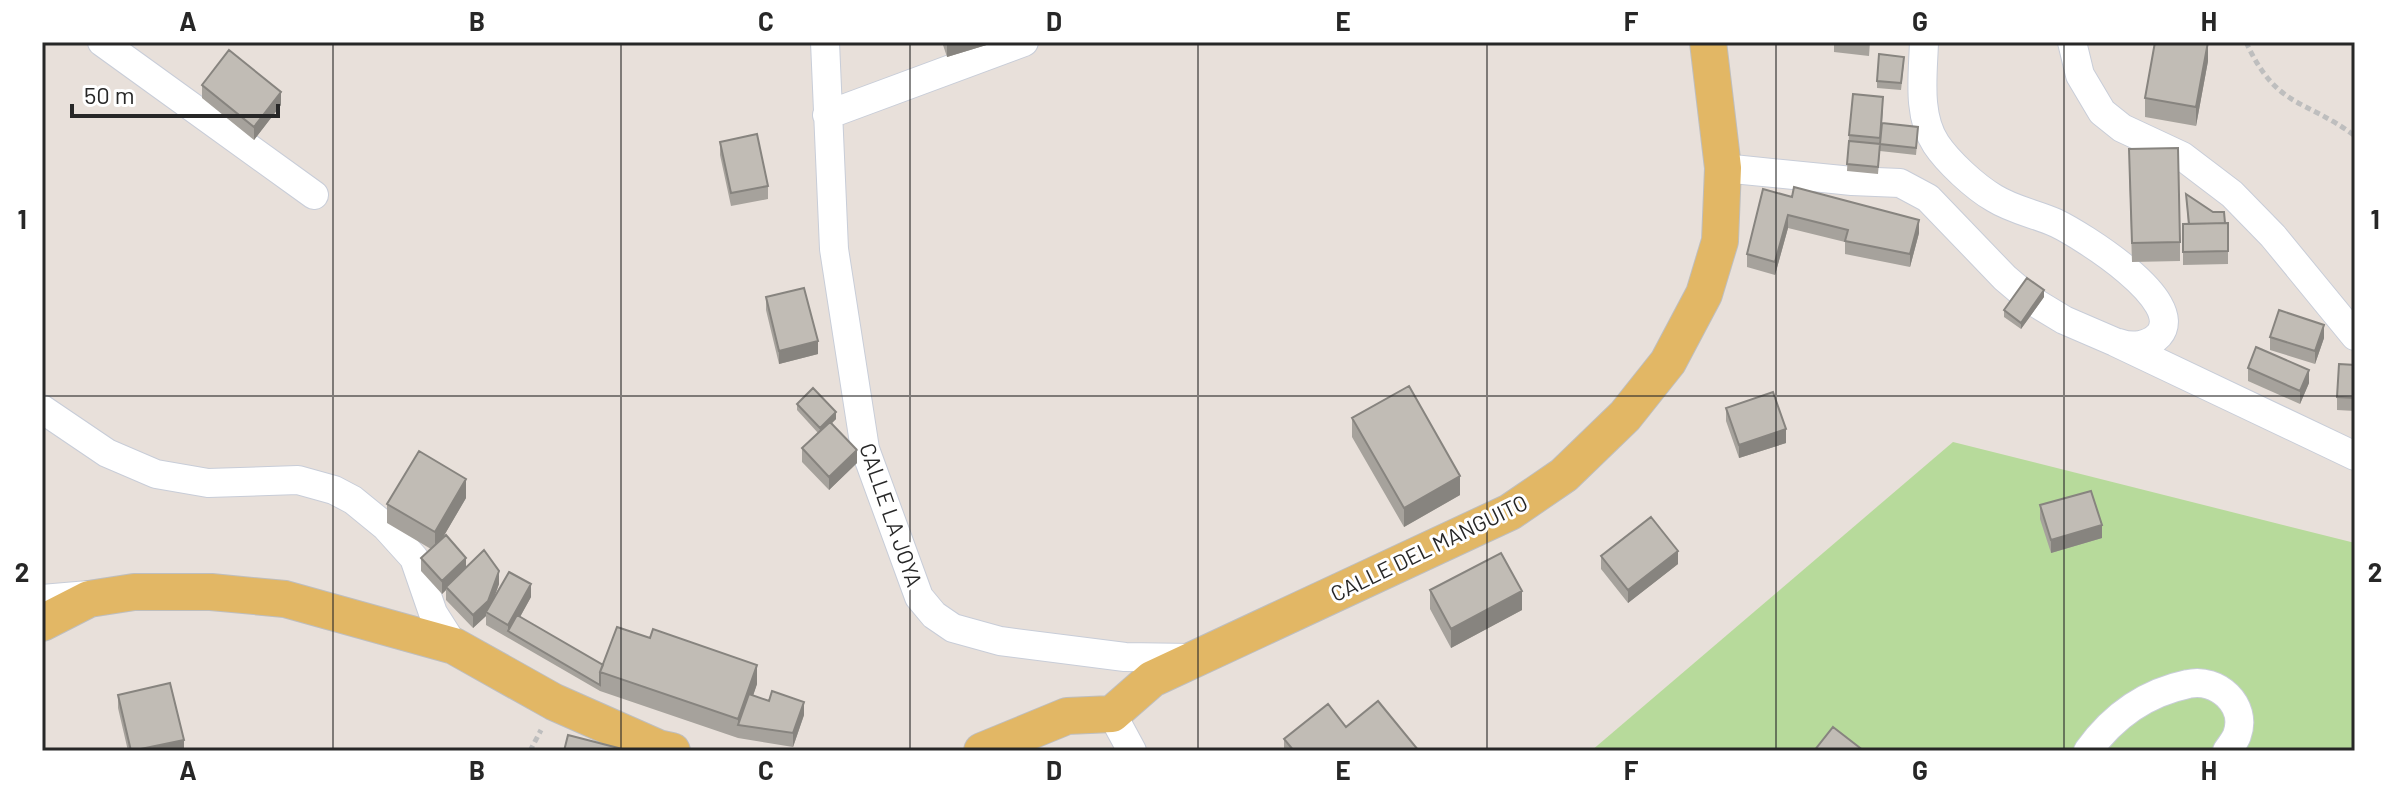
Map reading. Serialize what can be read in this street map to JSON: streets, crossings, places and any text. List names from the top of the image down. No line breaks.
{"streets":{"main road":["CALLE DEL MANGUITO"],"street":["CALLE LA JOYA"]},"crossings":[["CALLE LA JOYA","CALLE DEL MANGUITO"]],"scale_bar":"50 m","grid":{"columns":["A","B","C","D","E","F","G","H"],"rows":["1","2"]}}
